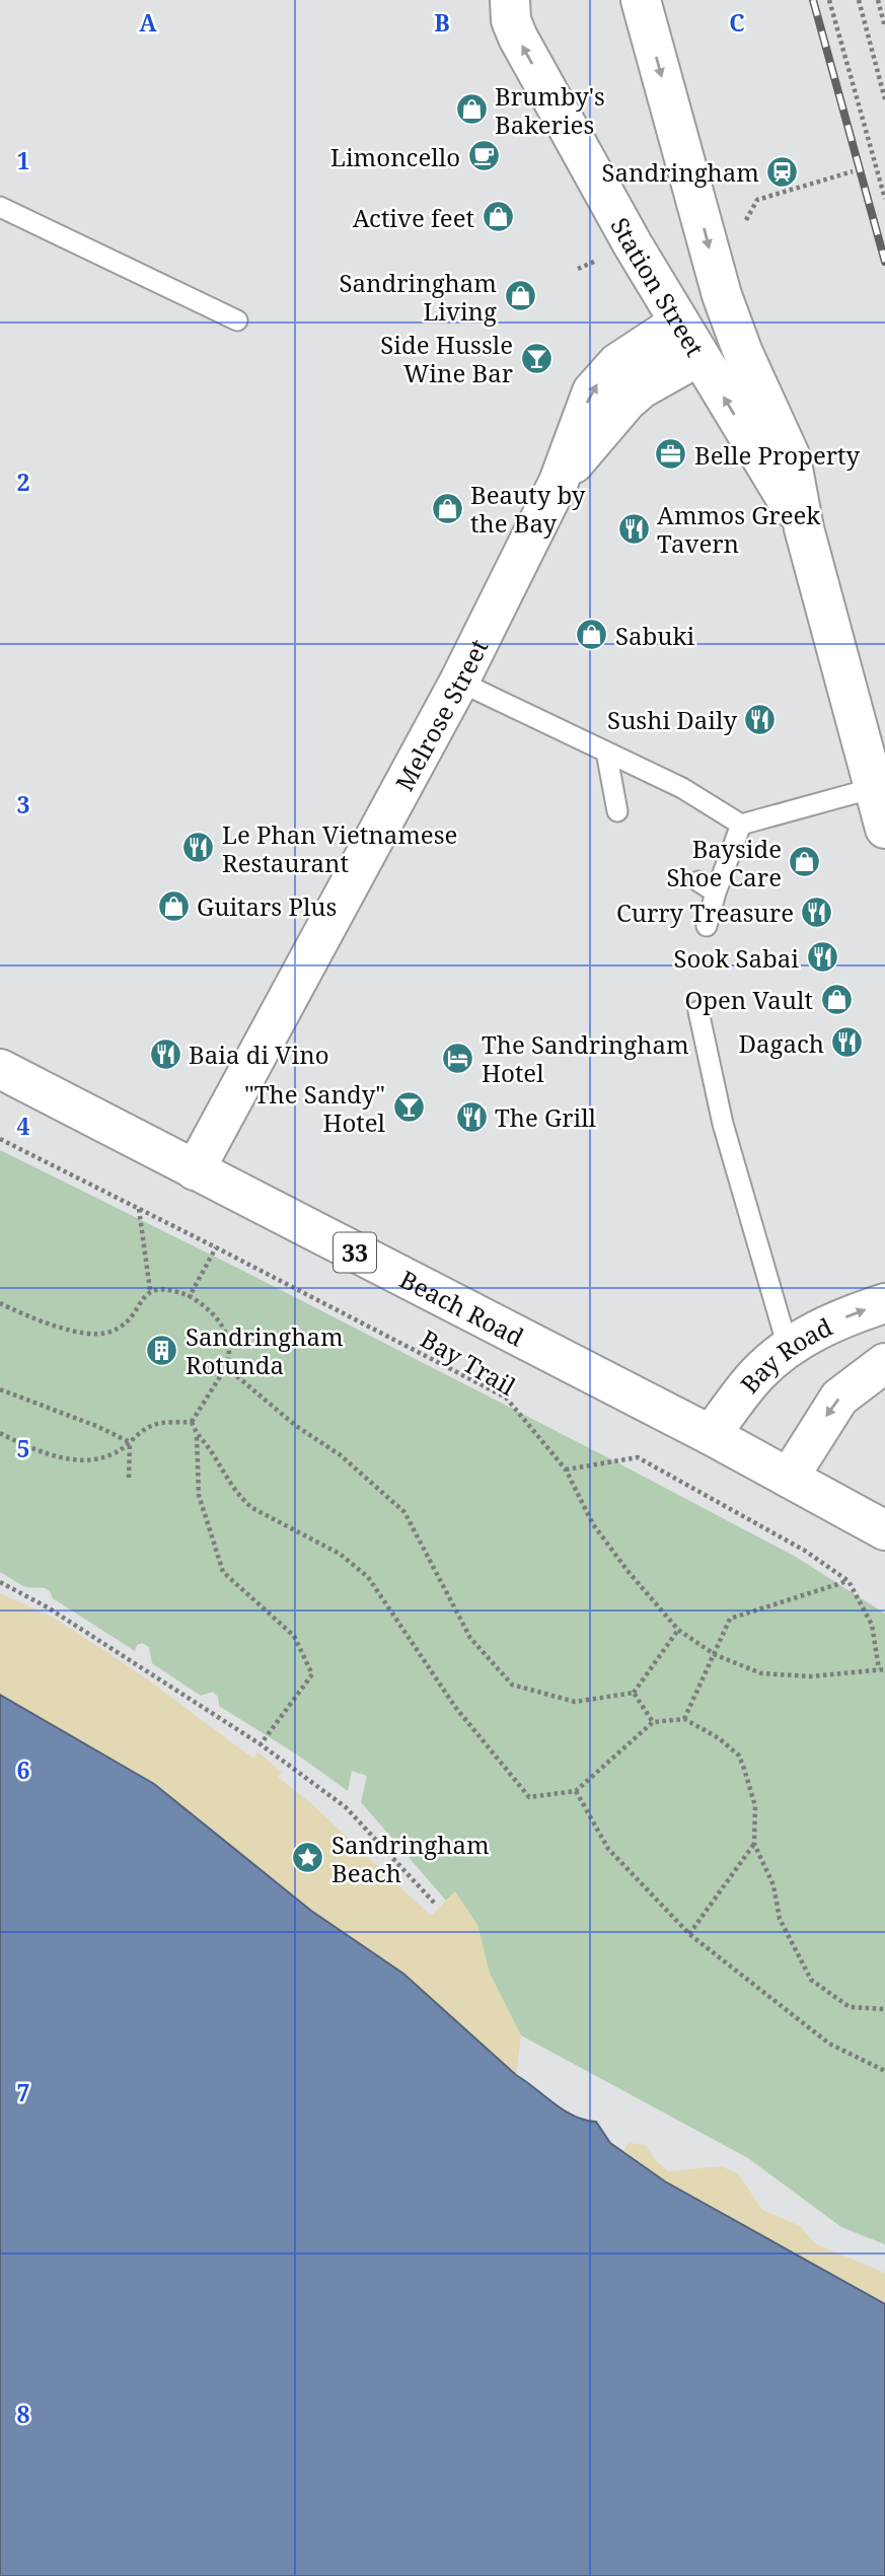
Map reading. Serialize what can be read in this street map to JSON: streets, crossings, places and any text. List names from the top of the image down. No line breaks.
{"streets":{"street":["Station Street","Melrose Street","33","Beach Road","Bay Road"],"path":["Bay Trail"]},"crossings":[["Station Street","Melrose Street"],["Melrose Street","Beach Road"],["Beach Road","Bay Road"]],"one_way":["Bay Road"],"places":{"shop":["Brumby's Bakeries","Active feet","Sandringham Living","Beauty by the Bay","Sabuki","Bayside Shoe Care","Guitars Plus","Open Vault"],"cafe":["Limoncello"],"station":["Sandringham"],"bar":["Side Hussle Wine Bar","\"The Sandy\" Hotel"],"office":["Belle Property"],"restaurant":["Ammos Greek Tavern","Sushi Daily","Le Phan Vietnamese Restaurant","Curry Treasure","Sook Sabai","Dagach","Baia di Vino","The Grill"],"hotel":["The Sandringham Hotel"],"building":["Sandringham Rotunda"],"place":["Sandringham Beach"]},"grid":{"columns":["A","B","C"],"rows":["1","2","3","4","5","6","7","8"]}}
